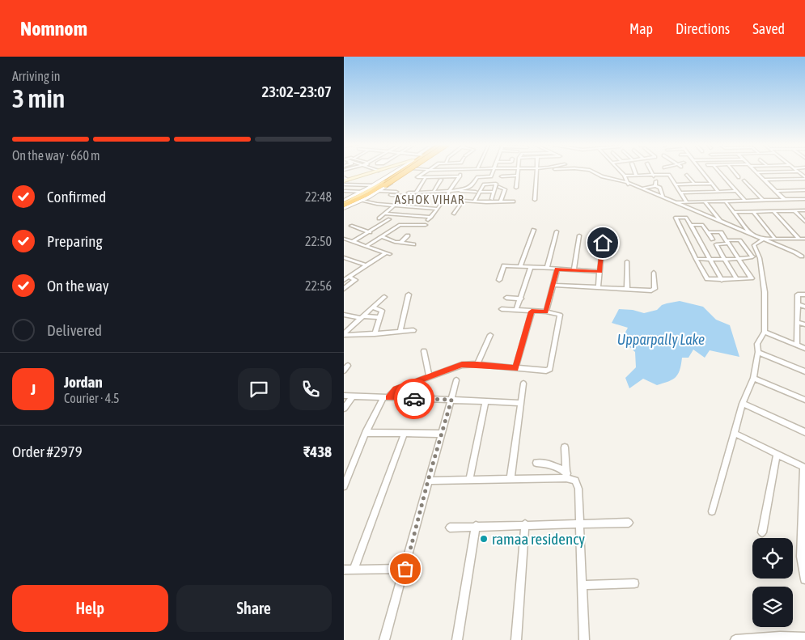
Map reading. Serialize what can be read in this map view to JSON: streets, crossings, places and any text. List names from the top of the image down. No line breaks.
{"districts":["ASHOK VIHAR"],"water":["Upparpally Lake"],"places":["ramaa residency"],"page":{"header":"Nomnom","nav":["Map","Directions","Saved"],"heading":["3 min","Arriving in","23:02–23:07"],"panel":["Jordan","Courier · 4.5","Order #2979","₹438"],"bar":"On the way · 660 m","list":[["Confirmed","22:48"],["Preparing","22:50"],["On the way","22:56"],"Delivered"],"round":"J","buttons":["Help","Share"]}}
